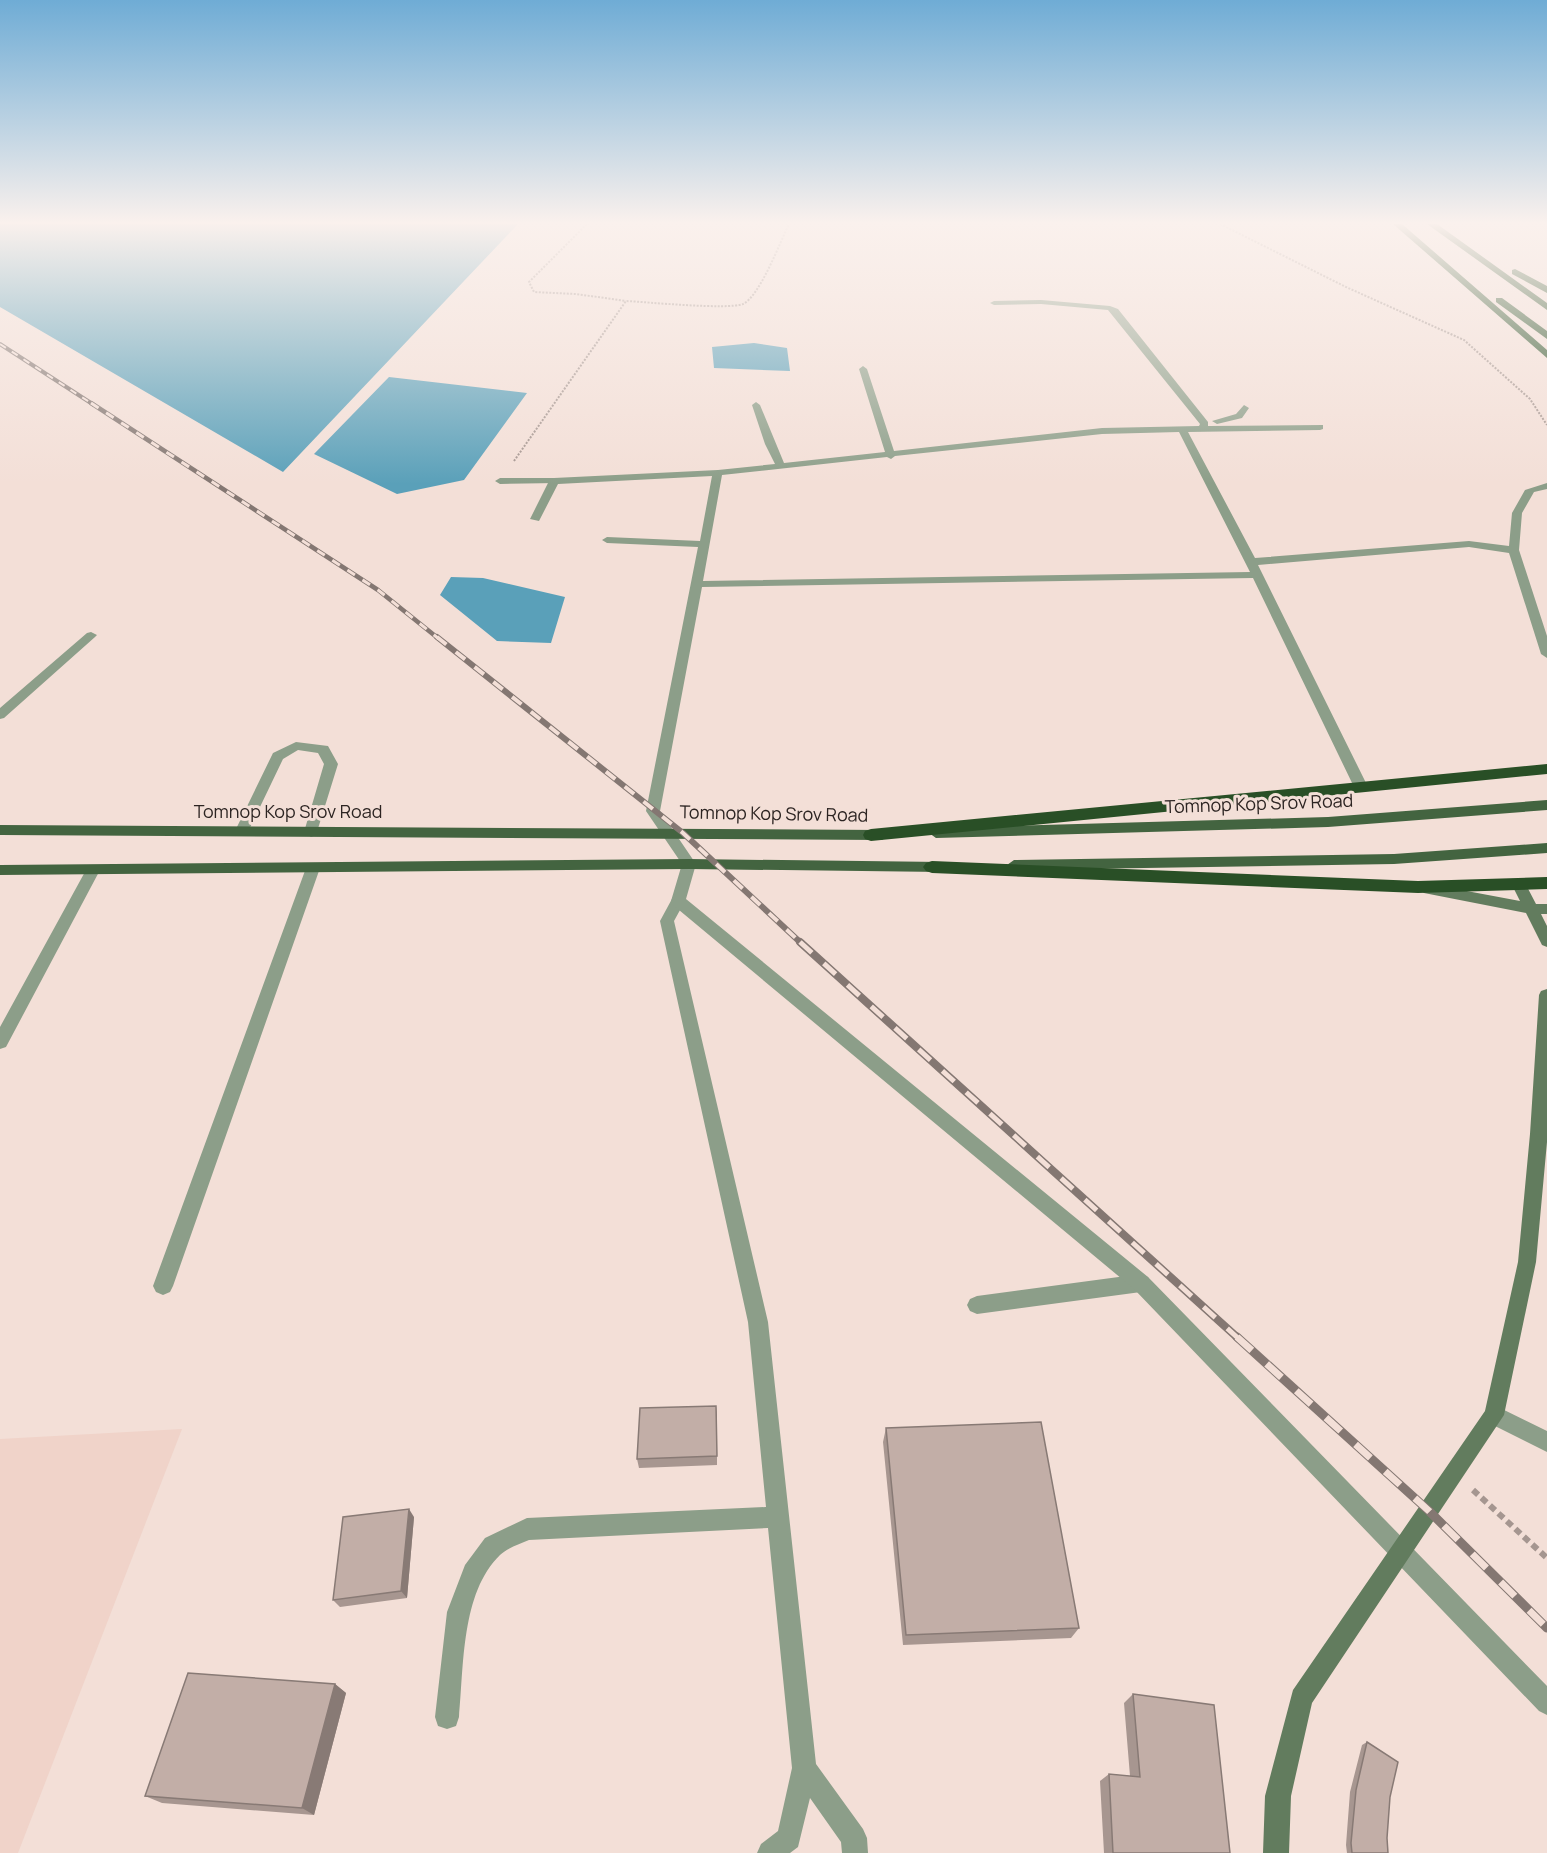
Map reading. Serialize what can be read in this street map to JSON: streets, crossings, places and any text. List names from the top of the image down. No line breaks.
{"streets":{"main road":["Tomnop Kop Srov Road"]}}
